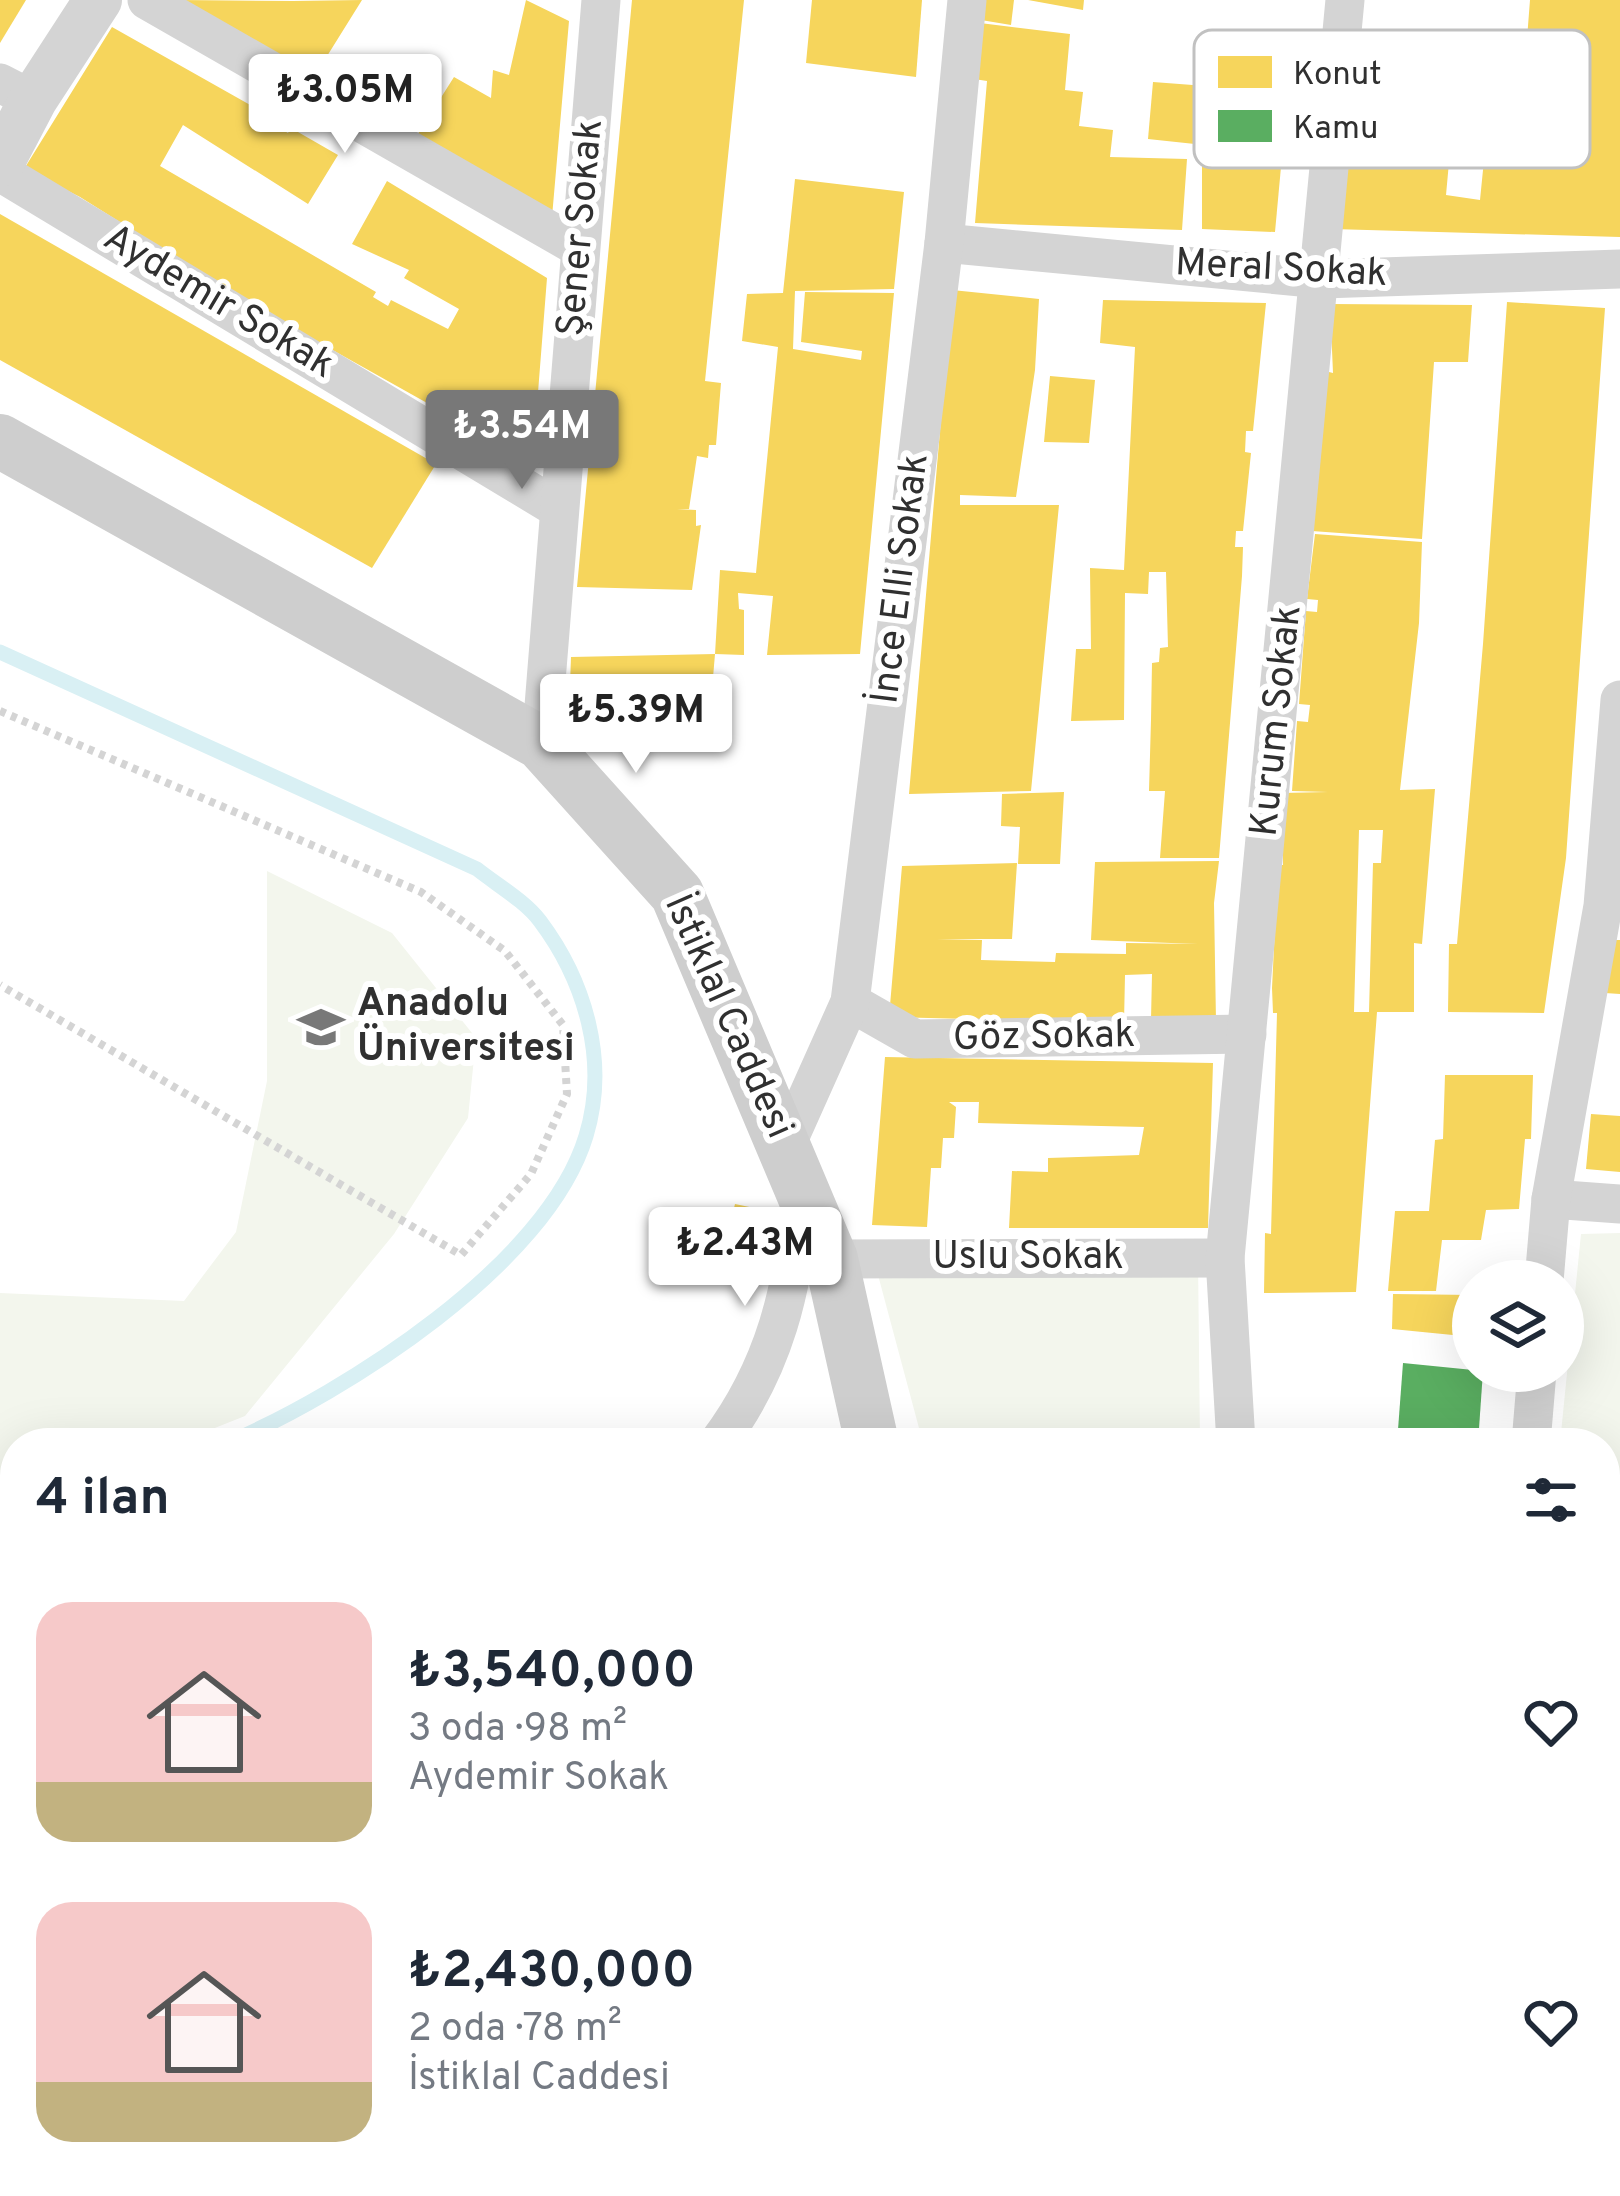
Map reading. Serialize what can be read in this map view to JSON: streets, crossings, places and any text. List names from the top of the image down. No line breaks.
{"streets":{"main road":["İstiklal Caddesi"],"street":["Şener Sokak","Meral Sokak","Aydemir Sokak","İnce Elli Sokak","Kurum Sokak","Göz Sokak","Uslu Sokak"]},"crossings":[["Şener Sokak","Aydemir Sokak"],["Şener Sokak","İstiklal Caddesi"],["Meral Sokak","İnce Elli Sokak"],["Meral Sokak","Kurum Sokak"],["İnce Elli Sokak","İstiklal Caddesi"],["İnce Elli Sokak","Göz Sokak"],["Kurum Sokak","Göz Sokak"],["Kurum Sokak","Uslu Sokak"],["İstiklal Caddesi","Uslu Sokak"]],"places":{"school or university":["Anadolu Üniversitesi"]},"legend":["Konut","Kamu"],"page":{"price":["₺3.05M","₺3.54M","₺5.39M","₺2.43M"],"heading":"4 ilan","list":[{"name":"₺3,540,000","note":"3 oda · 98 m² · Aydemir Sokak"},{"name":"₺2,430,000","note":"2 oda · 78 m² · İstiklal Caddesi"}]}}
